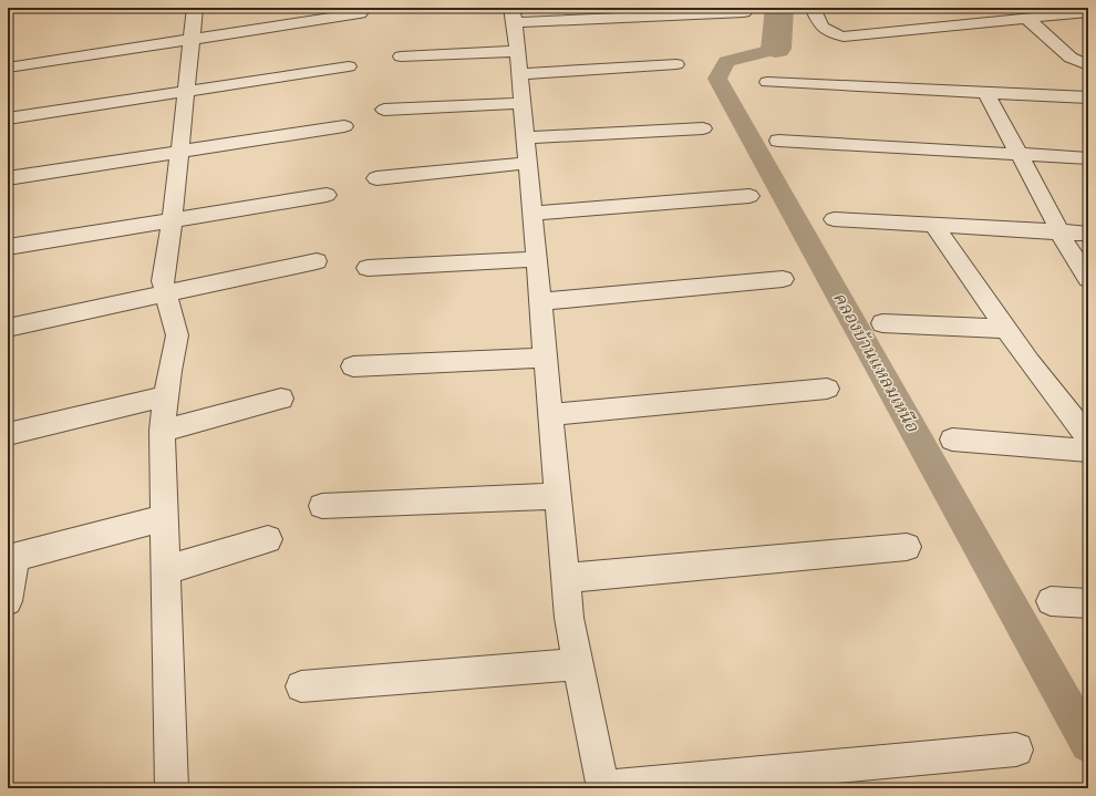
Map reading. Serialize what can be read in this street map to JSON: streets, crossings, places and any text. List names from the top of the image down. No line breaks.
{"water":["คลองบ้านแหลมเหนือ"]}
